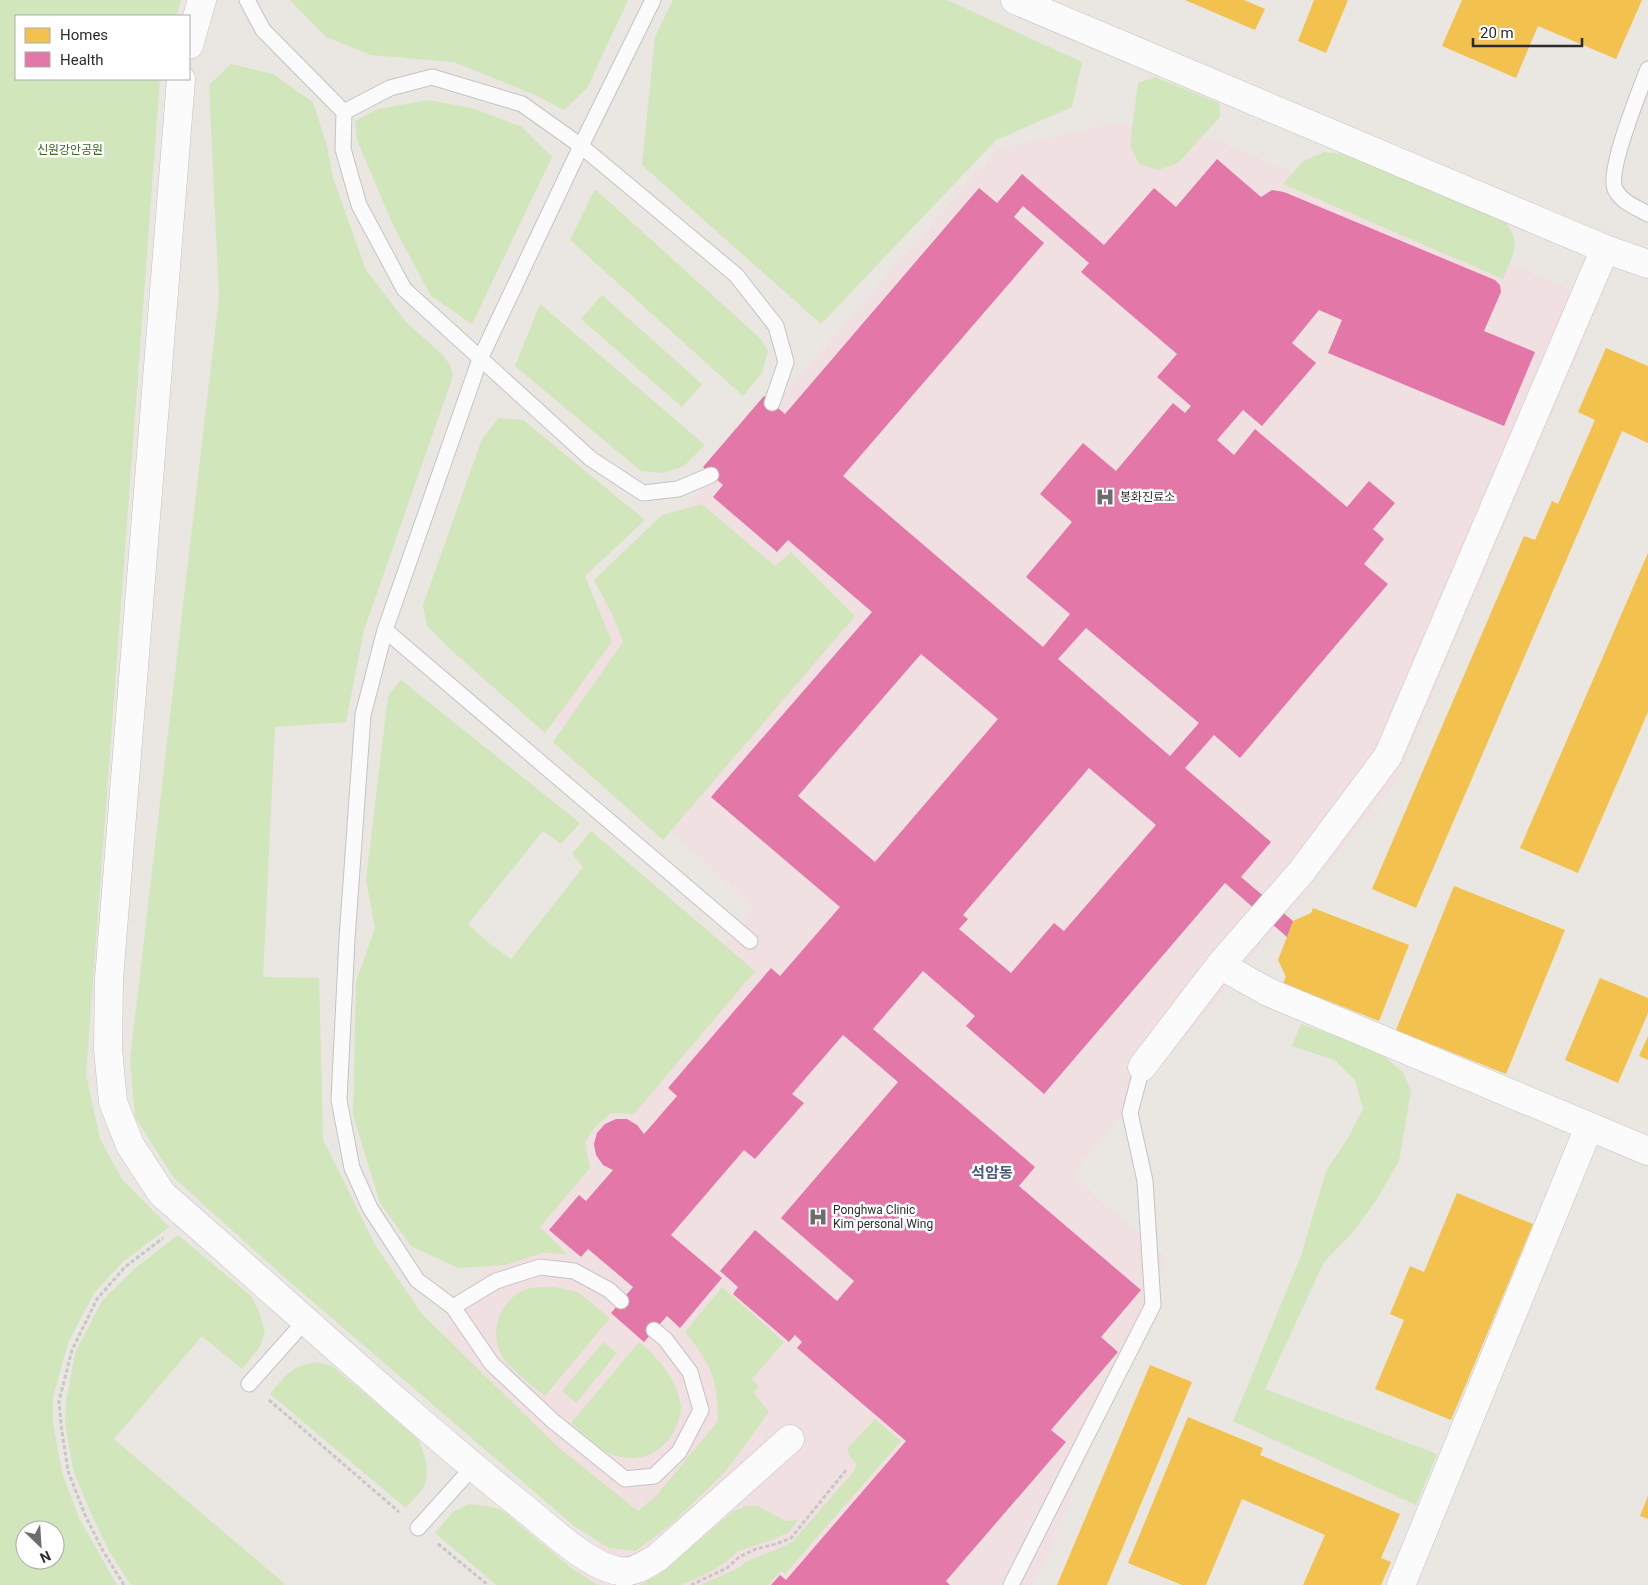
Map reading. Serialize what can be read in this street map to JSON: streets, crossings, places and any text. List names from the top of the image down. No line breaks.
{"districts":["석암동"],"parks":["신원강안공원"],"places":{"hospital":["봉화진료소","Ponghwa Clinic Kim personal Wing"]},"legend":["Homes","Health"],"scale_bar":"20 m","north":"bottom right"}
